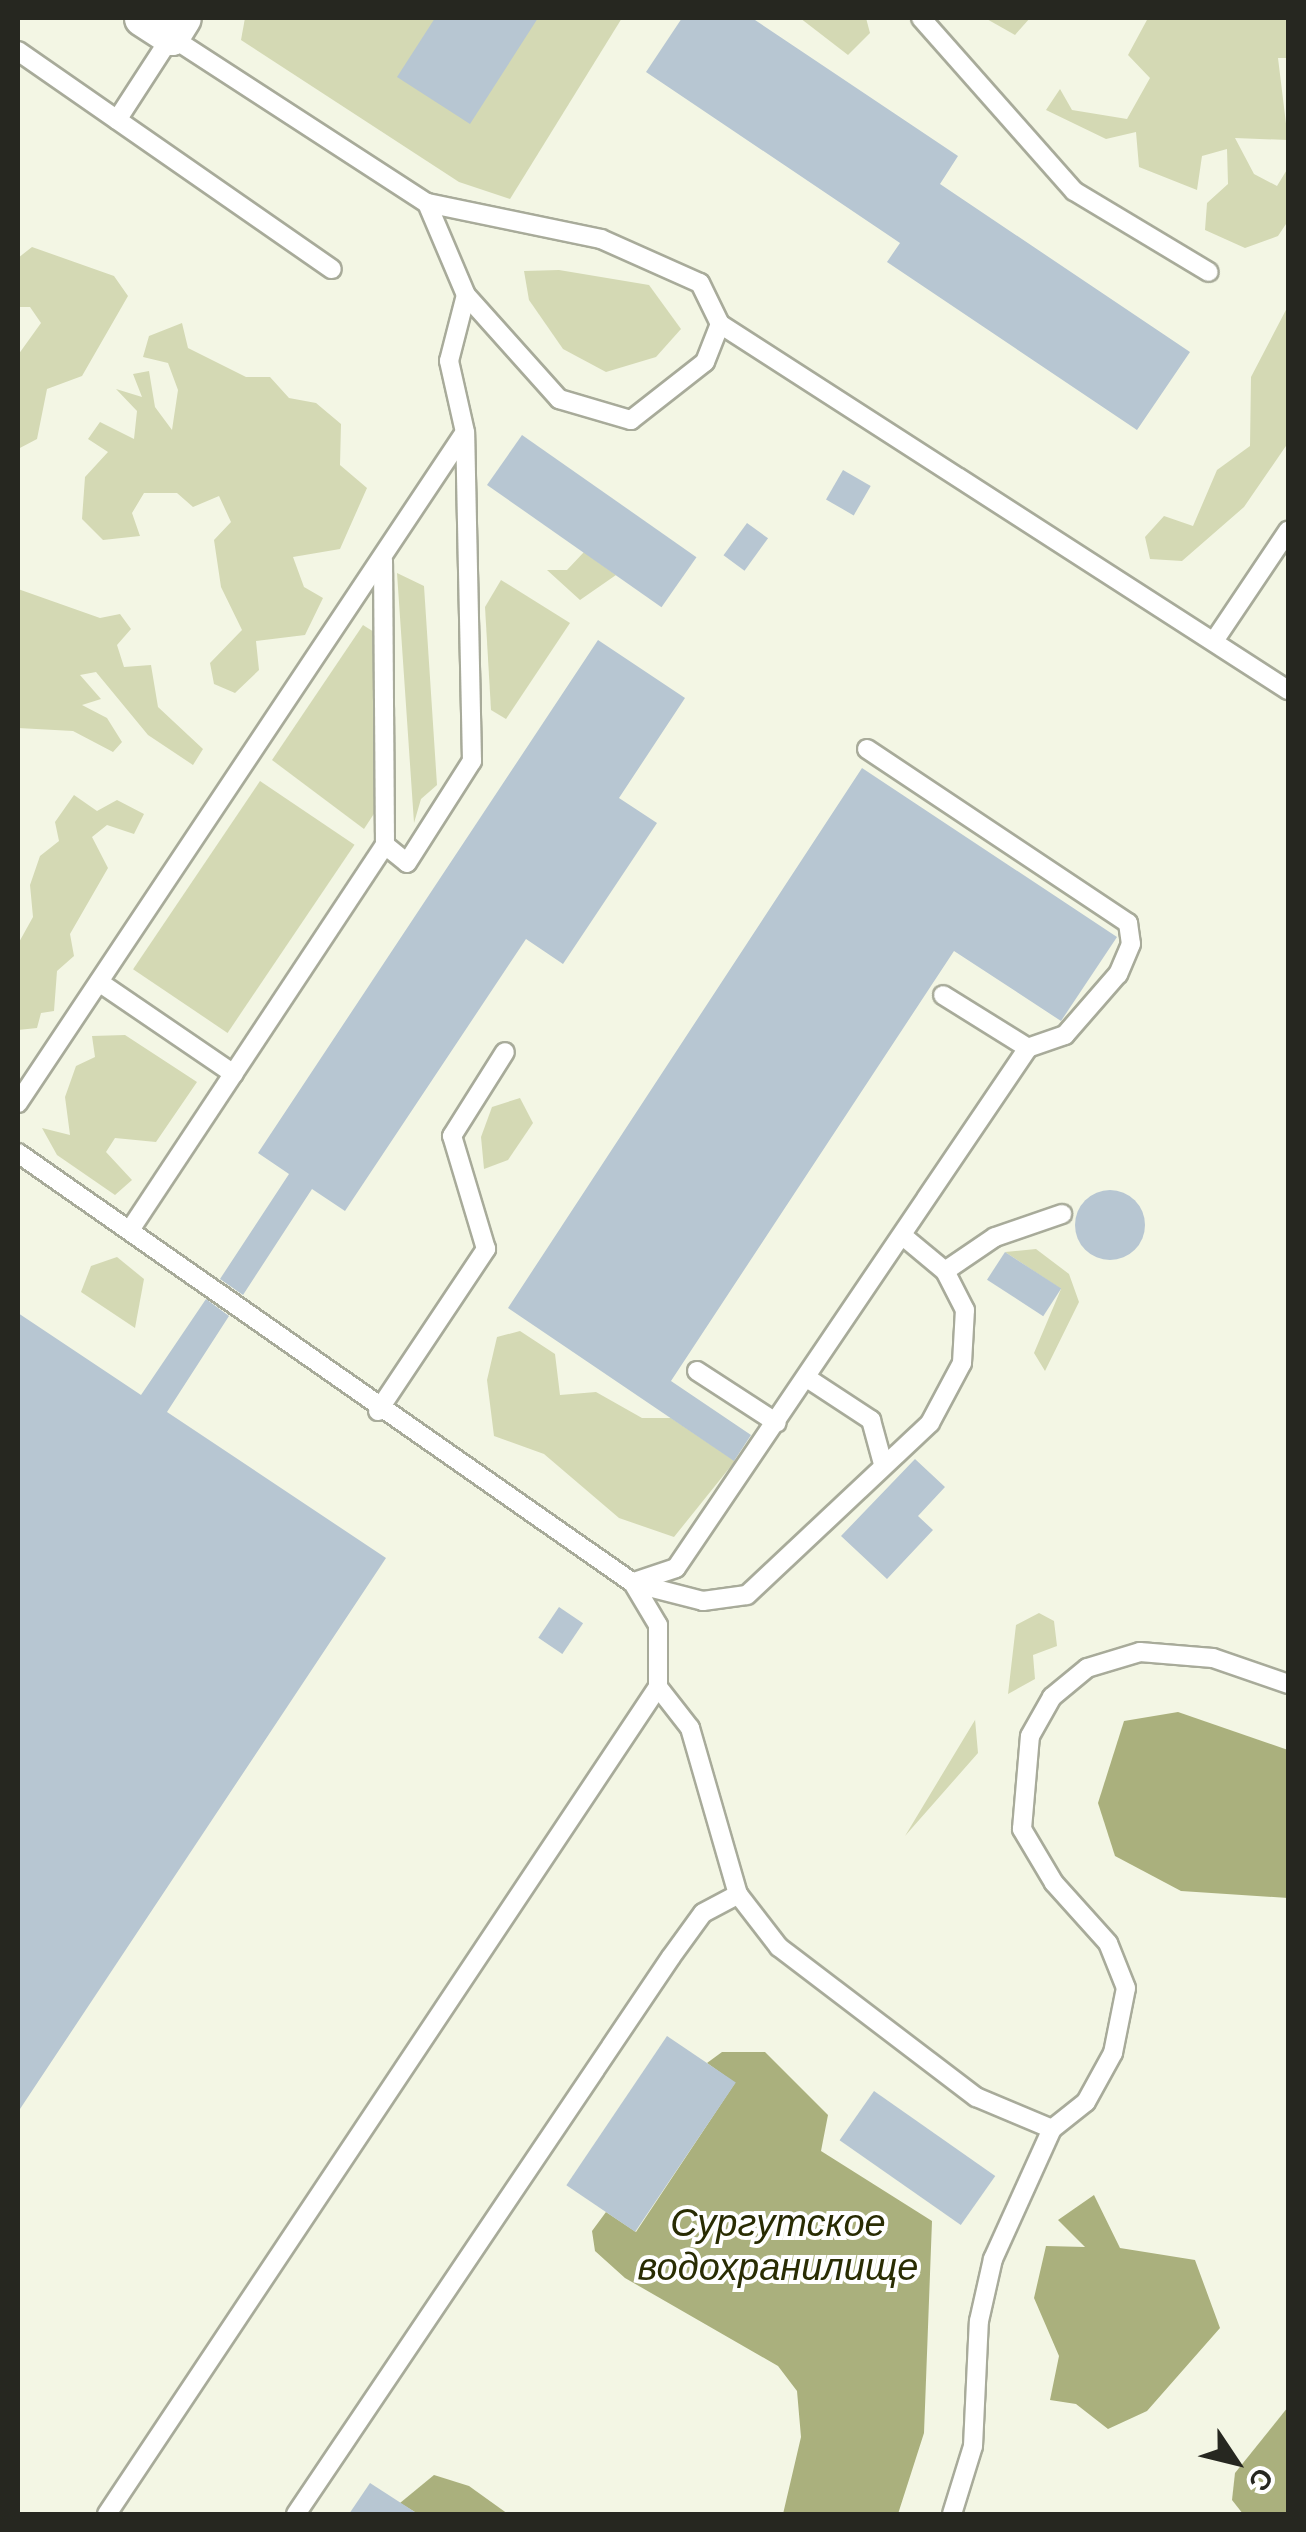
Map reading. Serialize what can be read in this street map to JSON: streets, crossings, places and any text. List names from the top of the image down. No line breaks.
{"water":["Сургутское водохранилище"],"north":"bottom right"}
